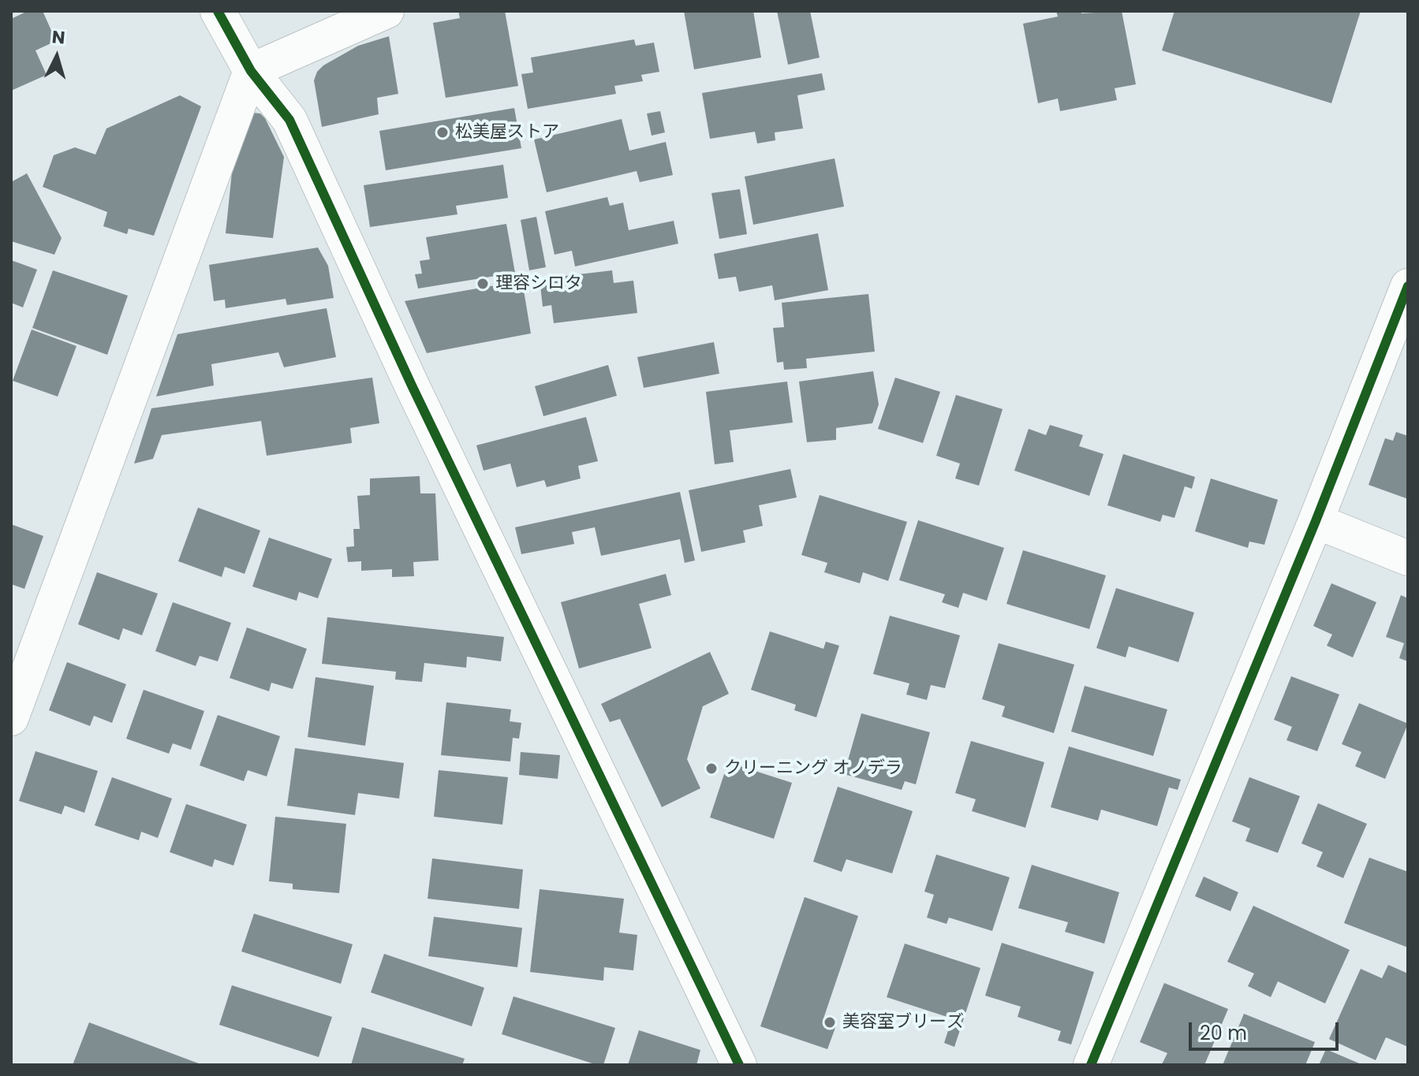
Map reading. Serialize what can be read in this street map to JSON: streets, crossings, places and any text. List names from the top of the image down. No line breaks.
{"places":["松美屋ストア","理容シロタ","クリーニング オノデラ","美容室ブリーズ"],"scale_bar":"20 m","north":"top"}
